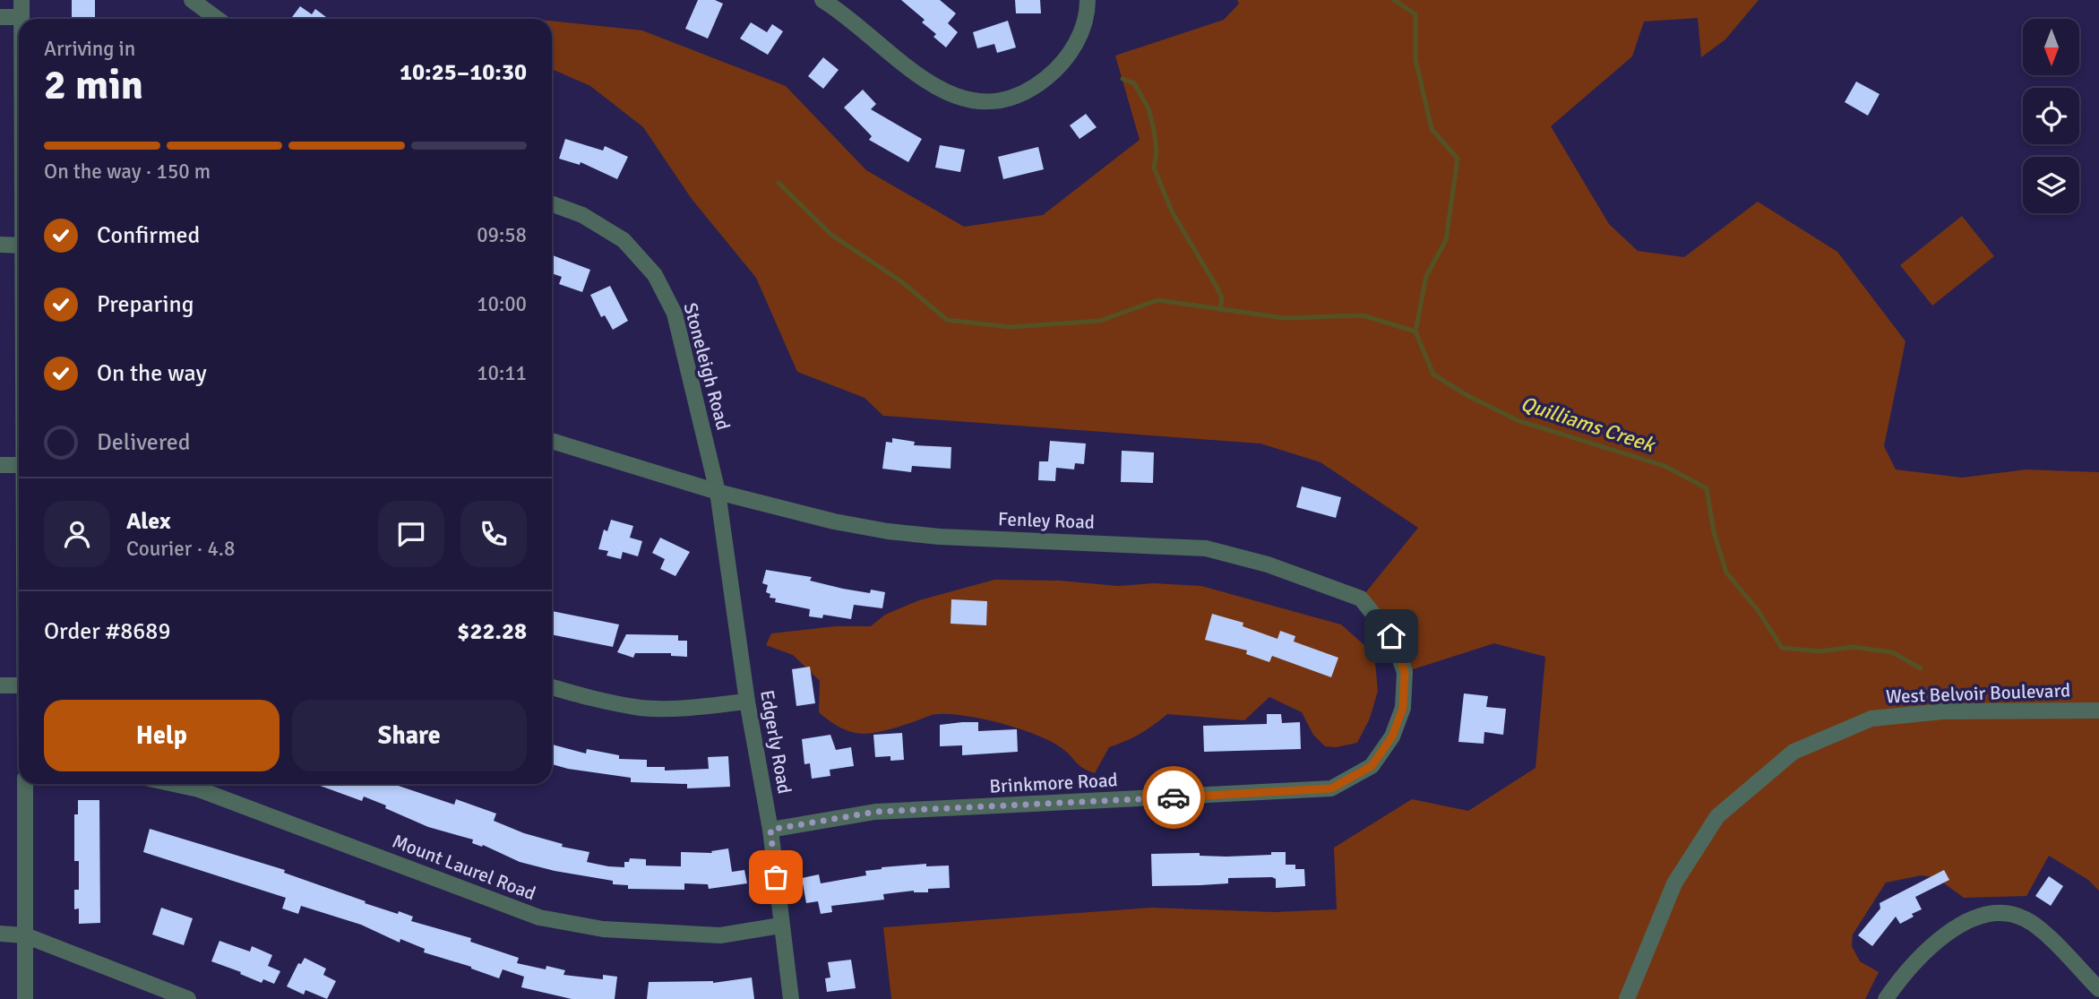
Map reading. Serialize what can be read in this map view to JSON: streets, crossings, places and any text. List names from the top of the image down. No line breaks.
{"streets":{"street":["Stoneleigh Road","Fenley Road","West Belvoir Boulevard","Edgerly Road","Brinkmore Road","Mount Laurel Road"]},"crossings":[["Stoneleigh Road","Fenley Road"],["Stoneleigh Road","Edgerly Road"],["Fenley Road","Edgerly Road"],["Fenley Road","Brinkmore Road"],["Edgerly Road","Brinkmore Road"],["Edgerly Road","Mount Laurel Road"]],"water":["Quilliams Creek"],"north":"bottom","page":{"heading":["2 min","Arriving in","10:25–10:30"],"panel":["Alex","Courier · 4.8","Order #8689","$22.28"],"bar":"On the way · 150 m","list":[["Confirmed","09:58"],["Preparing","10:00"],["On the way","10:11"],"Delivered"],"buttons":["Help","Share"]}}
